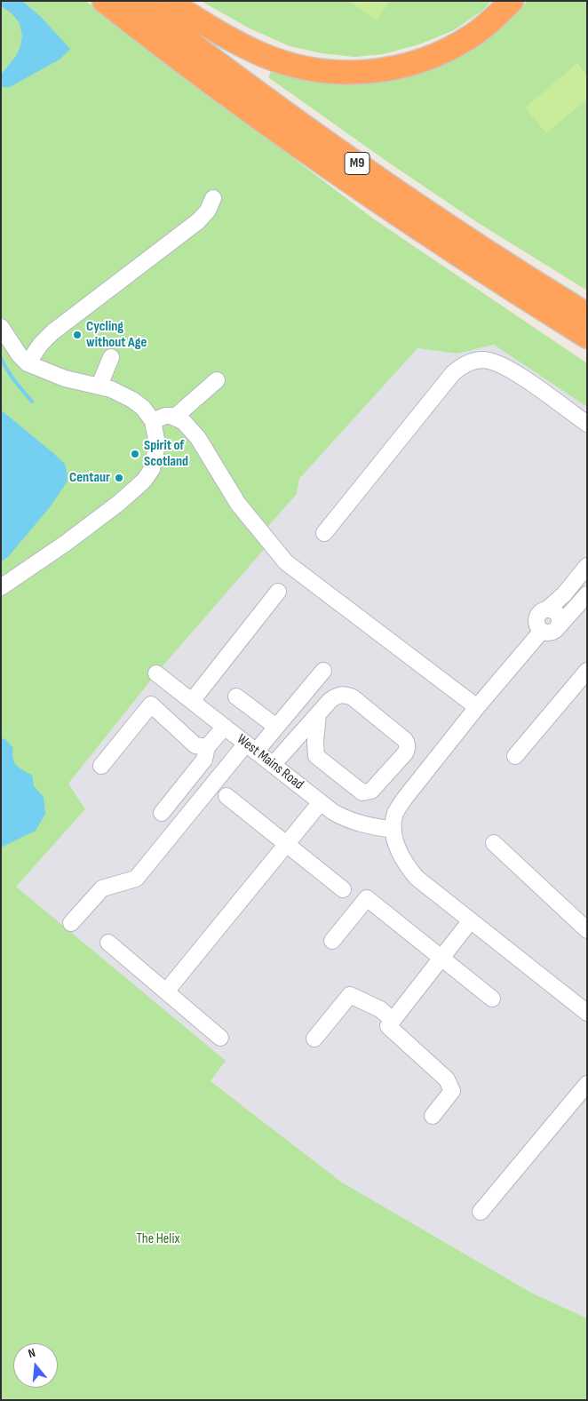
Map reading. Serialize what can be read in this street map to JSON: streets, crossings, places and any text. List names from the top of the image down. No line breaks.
{"streets":{"highway":["M9"],"street":["West Mains Road"]},"parks":["The Helix"],"places":["Cycling without Age","Spirit of Scotland","Centaur"],"north":"top"}
